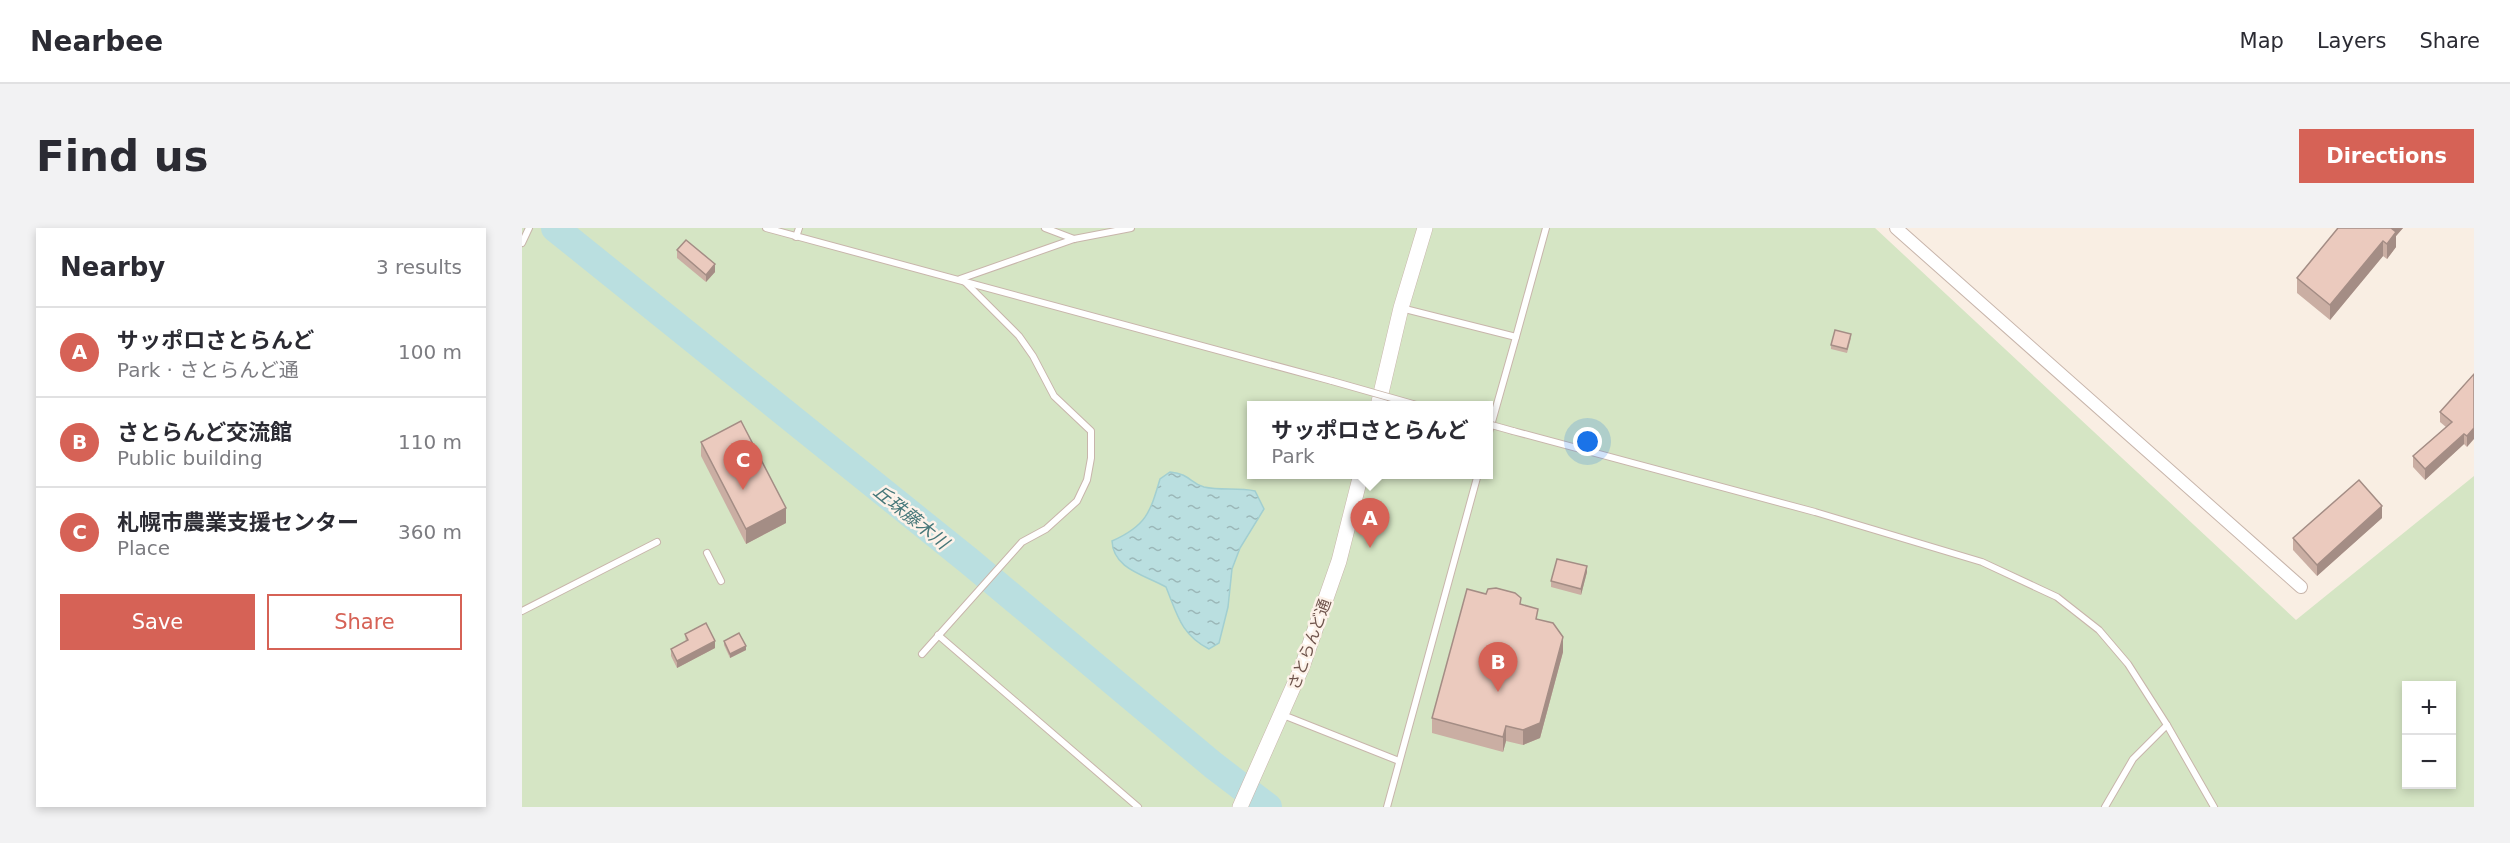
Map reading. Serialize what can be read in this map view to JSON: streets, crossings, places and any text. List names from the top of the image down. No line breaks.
{"streets":{"street":["さとらんど通"]},"water":["丘珠藤木川"],"page":{"header":"Nearbee","nav":["Map","Layers","Share"],"buttons":["Directions",["Save","Share"]],"title":"Find us","heading":["Nearby","3 results"],"list":[{"mark":"A","name":"サッポロさとらんど","note":"Park · さとらんど通","value":"100 m"},{"mark":"B","name":"さとらんど交流館","note":"Public building","value":"110 m"},{"mark":"C","name":"札幌市農業支援センター","note":"Place","value":"360 m"}],"popup":["サッポロさとらんど","Park"],"pins":["C","A","B"],"map_buttons":["+","−"]}}
